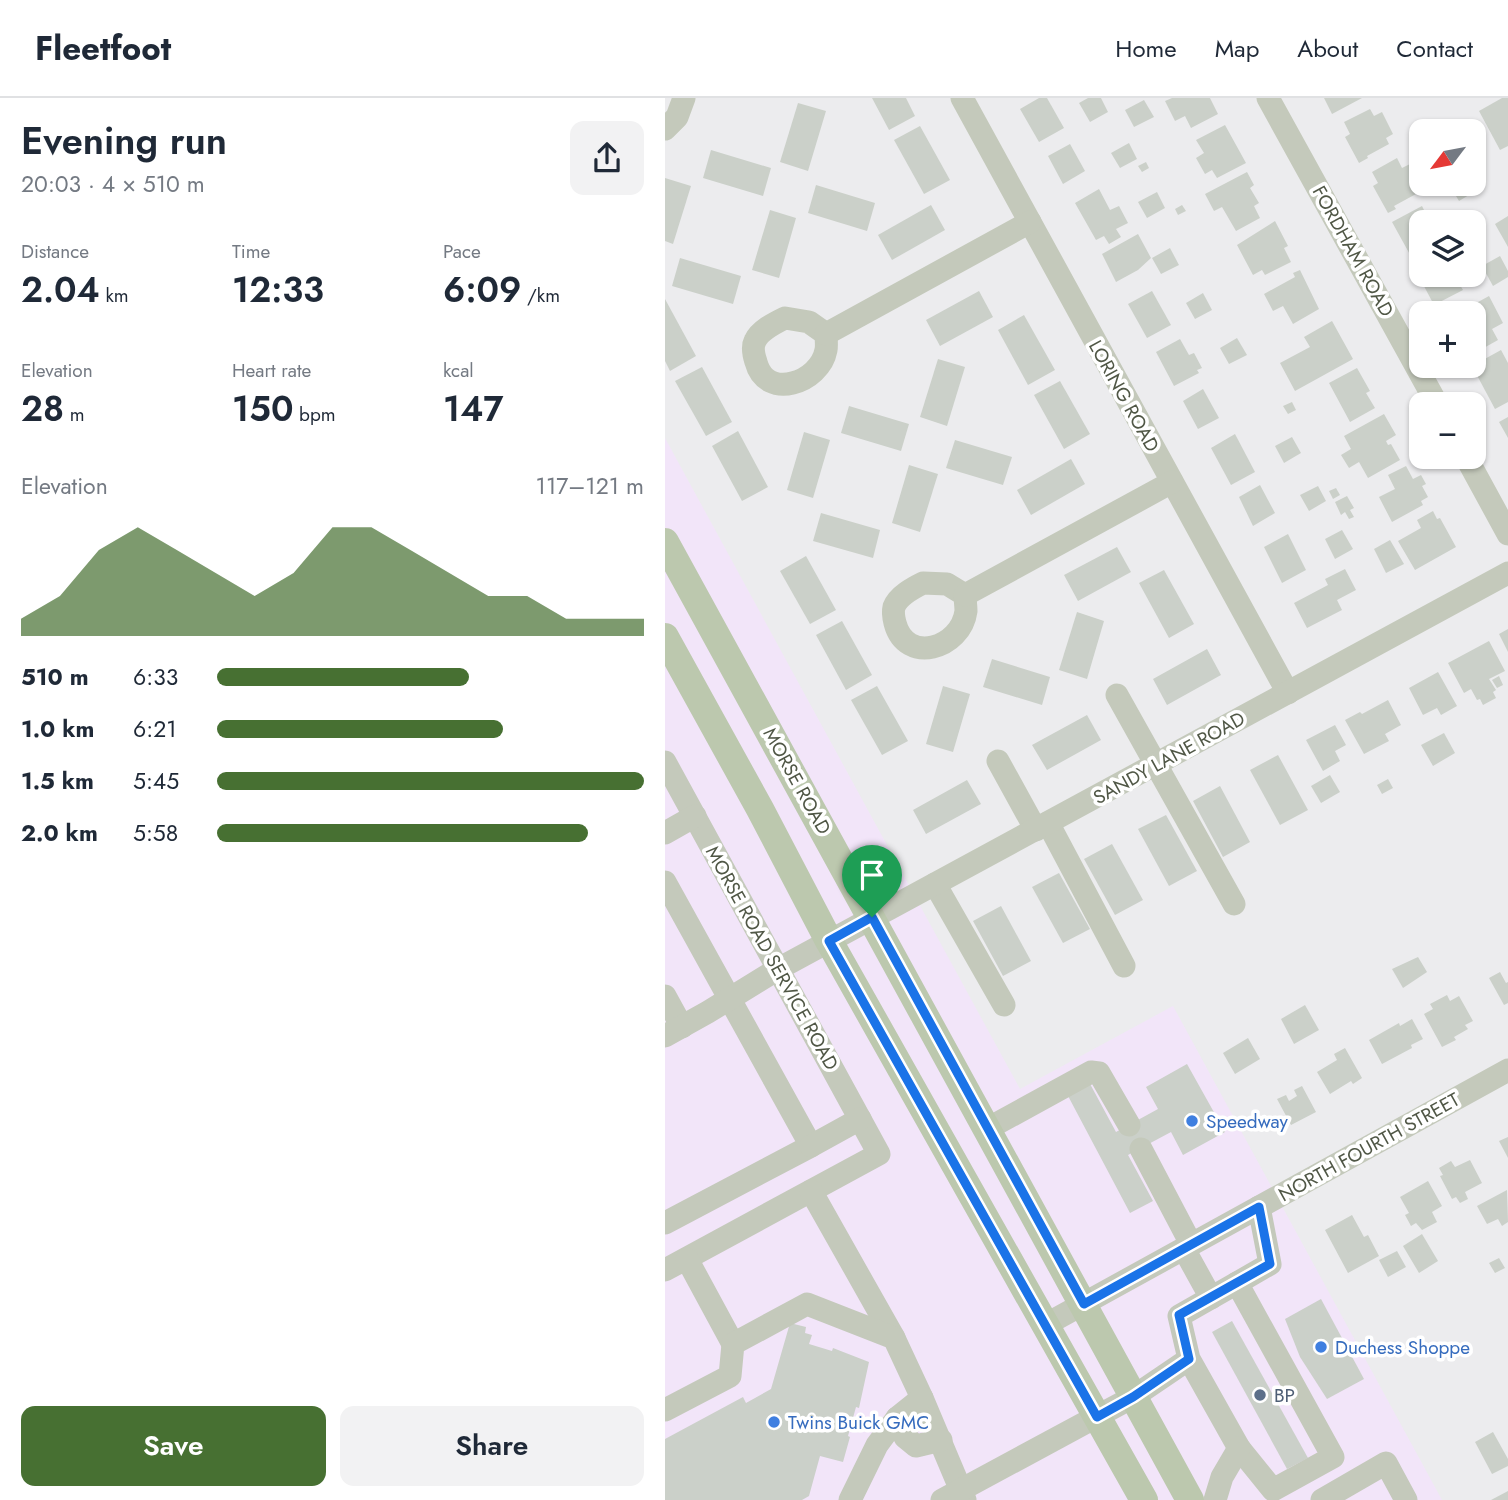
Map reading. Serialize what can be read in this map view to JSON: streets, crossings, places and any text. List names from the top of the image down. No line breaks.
{"streets":{"main road":["MORSE ROAD"],"street":["FORDHAM ROAD","LORING ROAD","SANDY LANE ROAD","MORSE ROAD SERVICE ROAD","NORTH FOURTH STREET"]},"crossings":[["LORING ROAD","SANDY LANE ROAD"],["SANDY LANE ROAD","MORSE ROAD"],["SANDY LANE ROAD","MORSE ROAD SERVICE ROAD"],["MORSE ROAD","NORTH FOURTH STREET"]],"places":["Speedway","Duchess Shoppe","BP","Twins Buick GMC"],"north":"bottom left","page":{"header":"Fleetfoot","nav":["Home","Map","About","Contact"],"heading":["Evening run","20:03 · 4 × 510 m"],"map_buttons":["+","−"],"stats":[["Distance","2.04 km"],["Time","12:33"],["Pace","6:09 /km"],["Elevation","28 m"],["Heart rate","150 bpm"],["kcal","147"]],"chart":["Elevation","117–121 m"],"list":[{"name":"510 m","note":"6:33"},{"name":"1.0 km","note":"6:21"},{"name":"1.5 km","note":"5:45"},{"name":"2.0 km","note":"5:58"}],"buttons":["Save","Share"]}}
